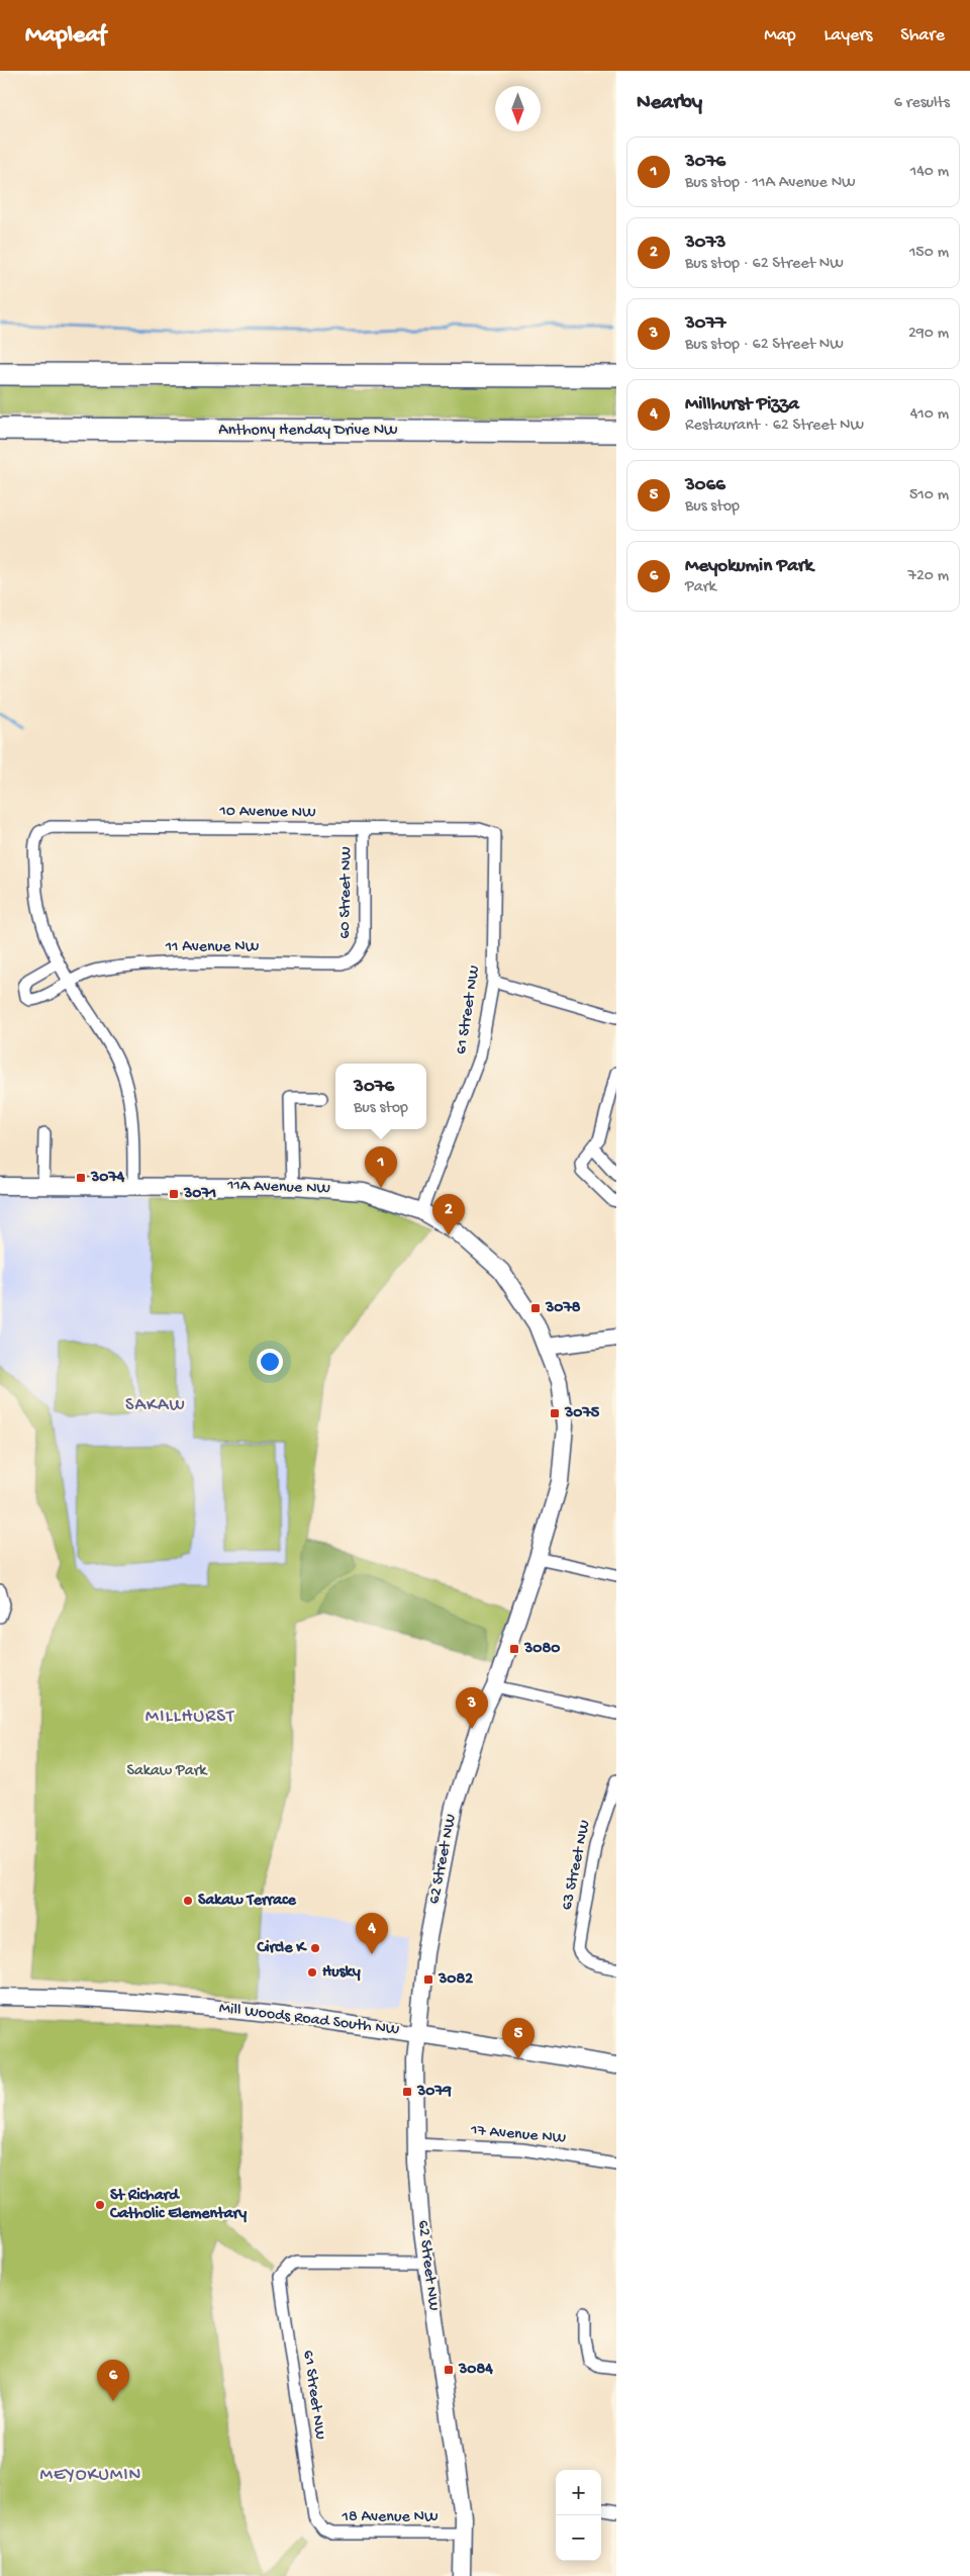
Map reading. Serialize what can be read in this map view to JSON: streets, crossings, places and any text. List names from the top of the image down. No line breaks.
{"streets":{"highway":["Anthony Henday Drive NW"],"street":["10 Avenue NW","60 Street NW","11 Avenue NW","61 Street NW","11A Avenue NW","62 Street NW","63 Street NW","Mill Woods Road South NW","17 Avenue NW","18 Avenue NW"]},"crossings":[["10 Avenue NW","60 Street NW"],["10 Avenue NW","11 Avenue NW"],["10 Avenue NW","61 Street NW"],["60 Street NW","11 Avenue NW"],["61 Street NW","11A Avenue NW"],["61 Street NW","62 Street NW"],["61 Street NW","18 Avenue NW"],["11A Avenue NW","62 Street NW"],["62 Street NW","Mill Woods Road South NW"],["62 Street NW","17 Avenue NW"],["62 Street NW","18 Avenue NW"]],"districts":["SAKAW","MILLHURST","MEYOKUMIN"],"parks":["Sakaw Park"],"places":{"transit":["3074","3071","3078","3075","3080","3082","3079","3084"],"other":["Sakaw Terrace","Circle K","Husky","St Richard Catholic Elementary"]},"north":"bottom","page":{"header":"Mapleaf","nav":["Map","Layers","Share"],"heading":["Nearby","6 results"],"list":[{"mark":"1","name":"3076","note":"Bus stop · 11A Avenue NW","value":"140 m"},{"mark":"2","name":"3073","note":"Bus stop · 62 Street NW","value":"150 m"},{"mark":"3","name":"3077","note":"Bus stop · 62 Street NW","value":"290 m"},{"mark":"4","name":"Millhurst Pizza","note":"Restaurant · 62 Street NW","value":"410 m"},{"mark":"5","name":"3066","note":"Bus stop","value":"510 m"},{"mark":"6","name":"Meyokumin Park","note":"Park","value":"720 m"}],"popup":["3076","Bus stop"],"pins":["1","2","3","4","5","6"],"map_buttons":["+","−"]}}
